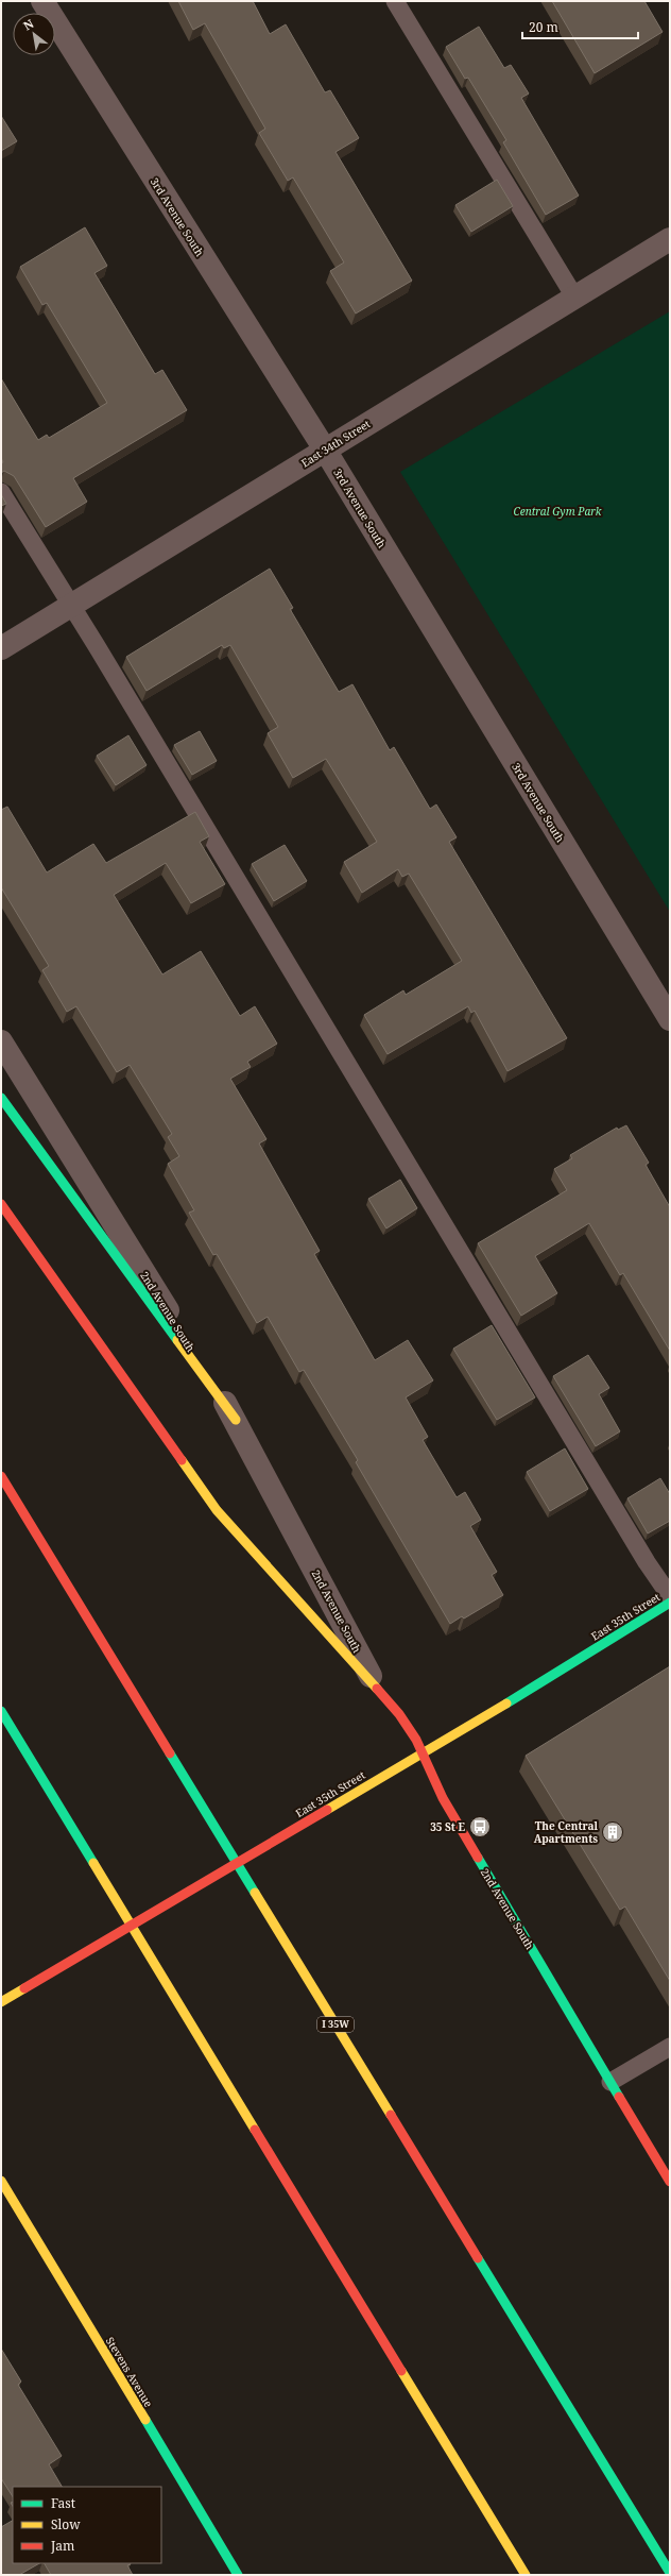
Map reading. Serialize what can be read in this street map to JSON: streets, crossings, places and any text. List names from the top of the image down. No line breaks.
{"streets":{"main road":["2nd Avenue South","East 35th Street","I 35W","Stevens Avenue"],"street":["3rd Avenue South","East 34th Street"]},"crossings":[["3rd Avenue South","East 34th Street"],["2nd Avenue South","East 35th Street"]],"parks":["Central Gym Park"],"places":{"bus stop":["35 St E"],"building":["The Central Apartments"]},"legend":["Fast","Slow","Jam"],"scale_bar":"20 m","north":"top left"}
